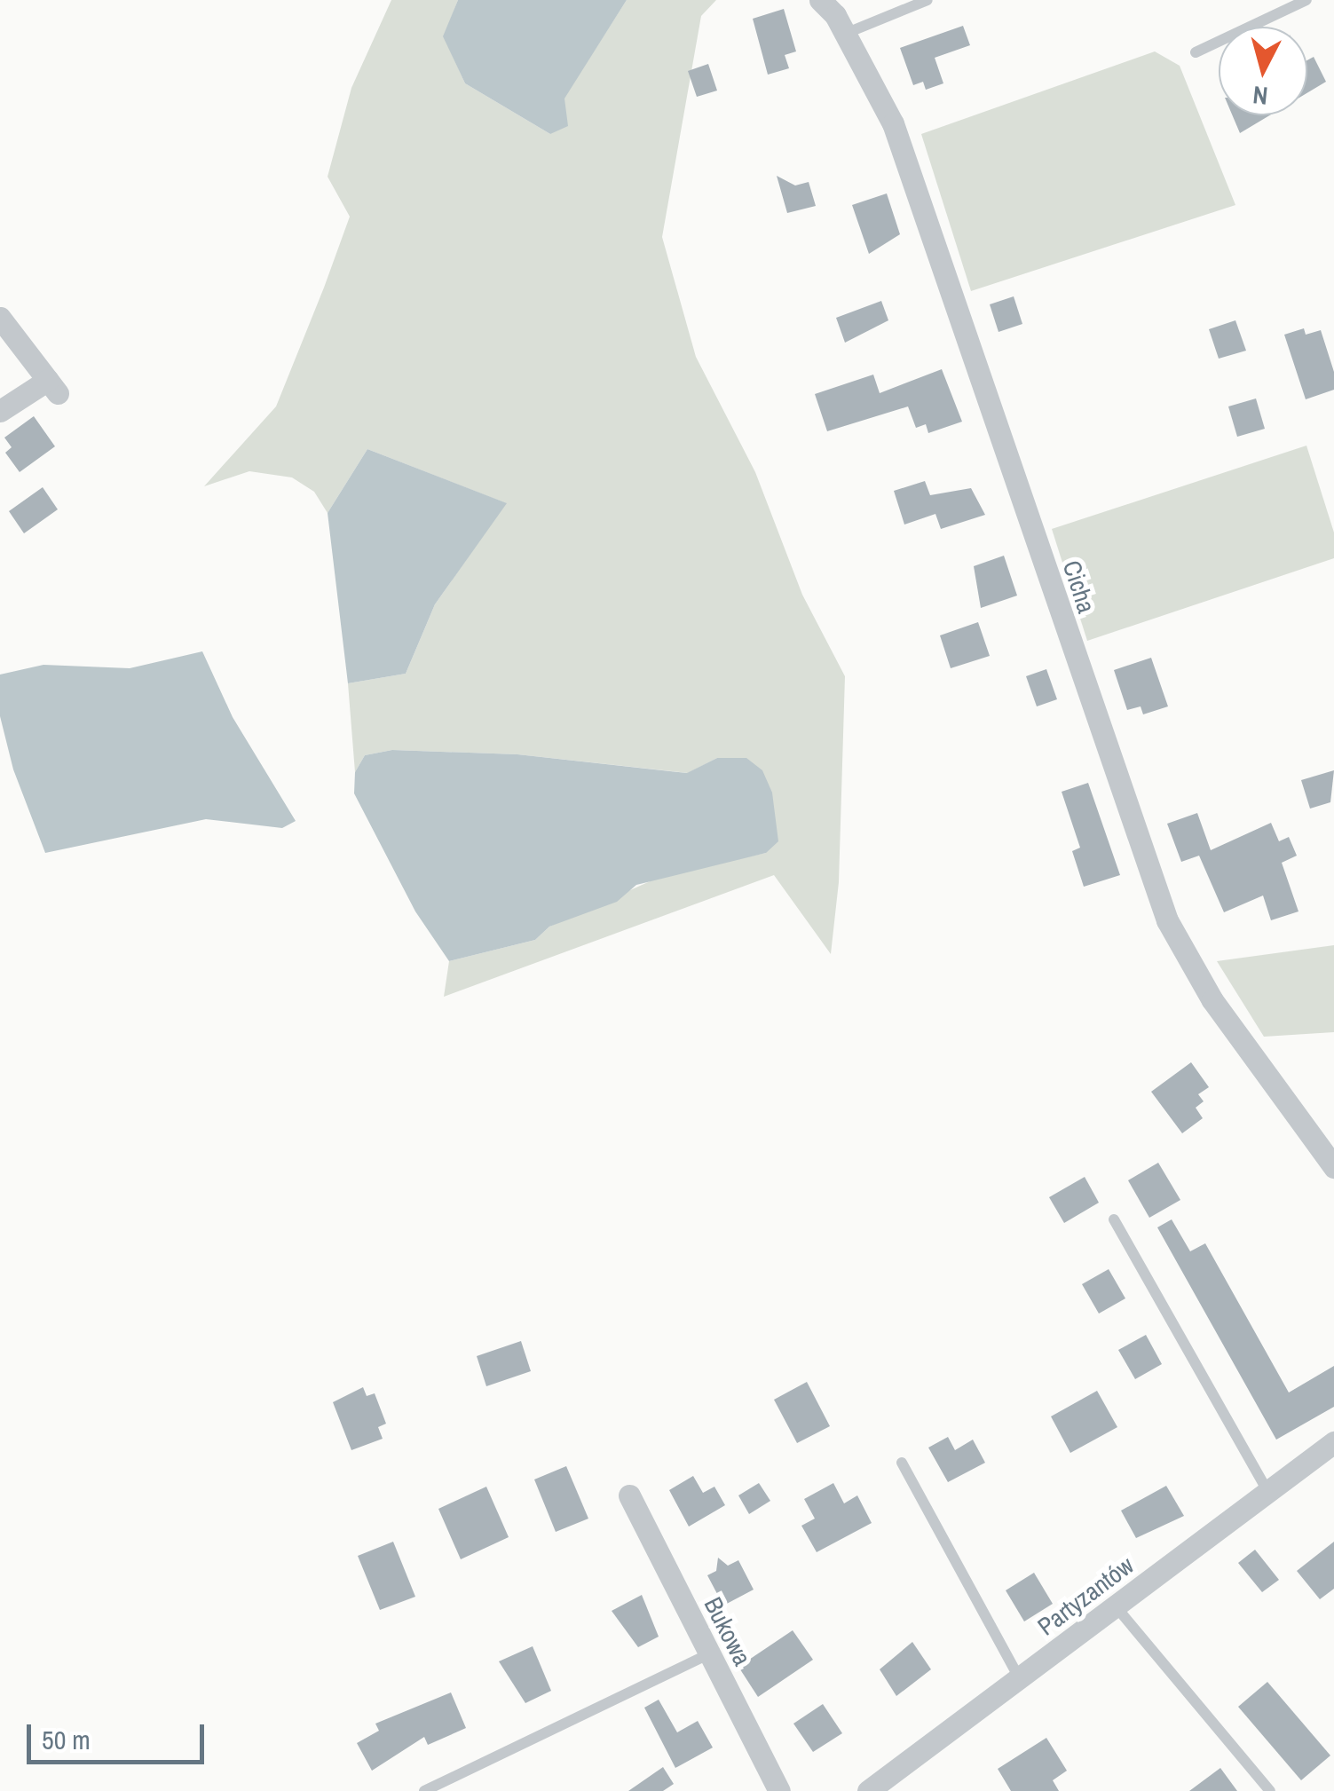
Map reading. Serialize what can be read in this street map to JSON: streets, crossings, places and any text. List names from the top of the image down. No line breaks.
{"streets":{"street":["Cicha","Partyzantów","Bukowa"]},"scale_bar":"50 m","north":"bottom"}
